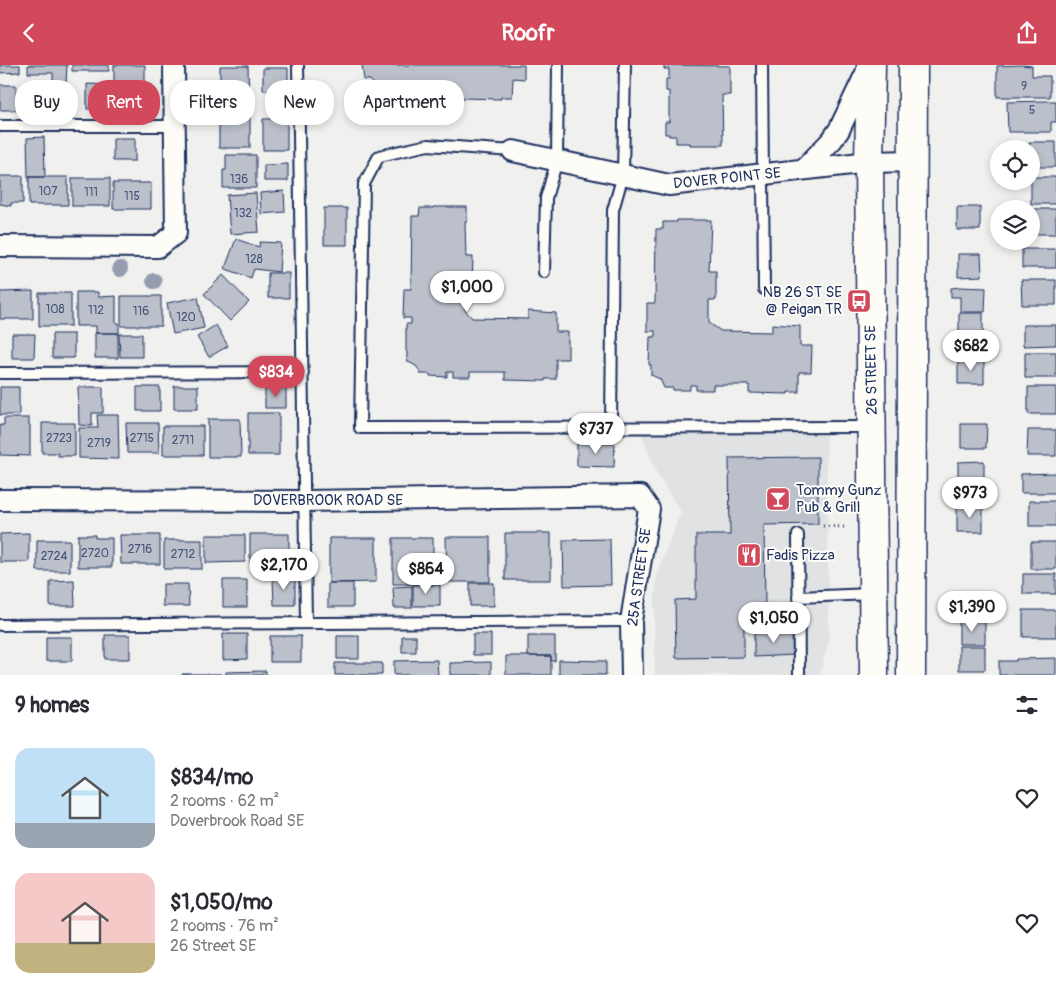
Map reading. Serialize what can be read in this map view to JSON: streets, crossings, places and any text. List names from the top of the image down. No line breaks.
{"streets":{"street":["DOVER POINT SE","26 STREET SE","DOVERBROOK ROAD SE","25A STREET SE"]},"crossings":[["DOVER POINT SE","26 STREET SE"],["DOVERBROOK ROAD SE","25A STREET SE"]],"places":{"bus stop":["NB 26 ST SE @ Peigan TR"],"bar":["Tommy Gunz Pub & Grill"],"restaurant":["Fadis Pizza"]},"house_numbers":["9","5","136","107","111","115","132","128","108","112","116","120","2723","2715","2711","2719","2716","2720","2712","2724"],"page":{"header":"Roofr","chip":["Buy","Rent","Filters","New","Apartment"],"price":["$1,000","$682","$834","$737","$973","$2,170","$864","$1,390","$1,050"],"heading":"9 homes","list":[{"name":"$834/mo","note":"2 rooms · 62 m² · Doverbrook Road SE"},{"name":"$1,050/mo","note":"2 rooms · 76 m² · 26 Street SE"}]}}
